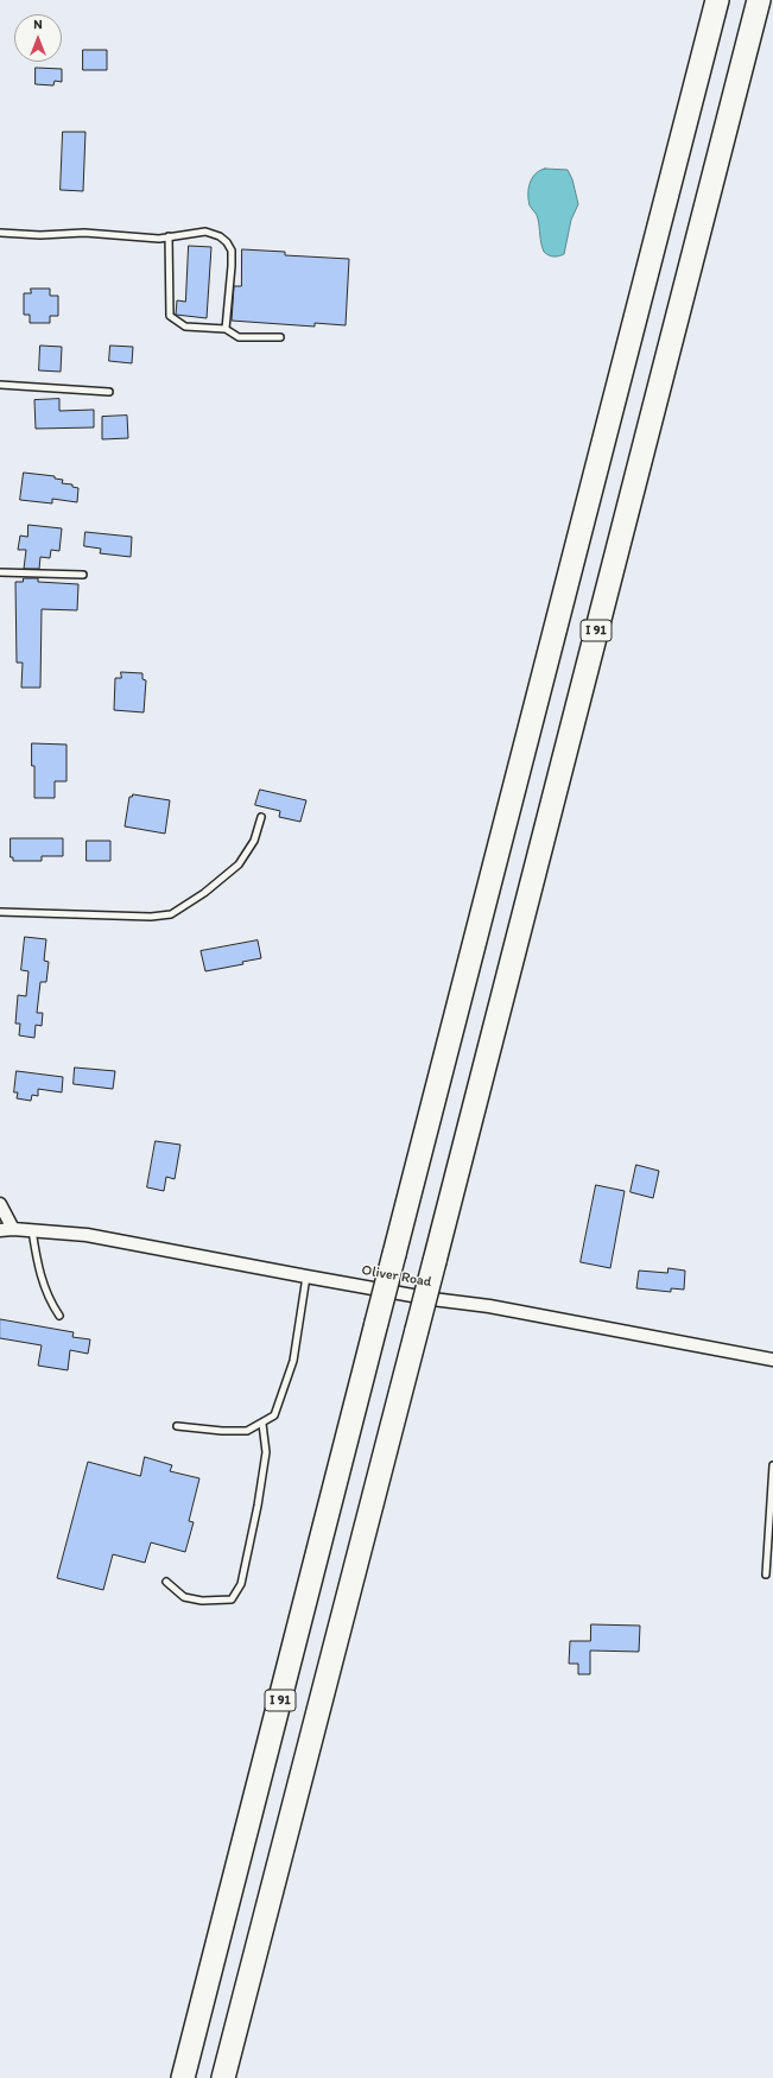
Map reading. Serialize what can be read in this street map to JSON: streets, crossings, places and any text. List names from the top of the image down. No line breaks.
{"streets":{"highway":["I 91"],"street":["Oliver Road"]},"north":"top"}
